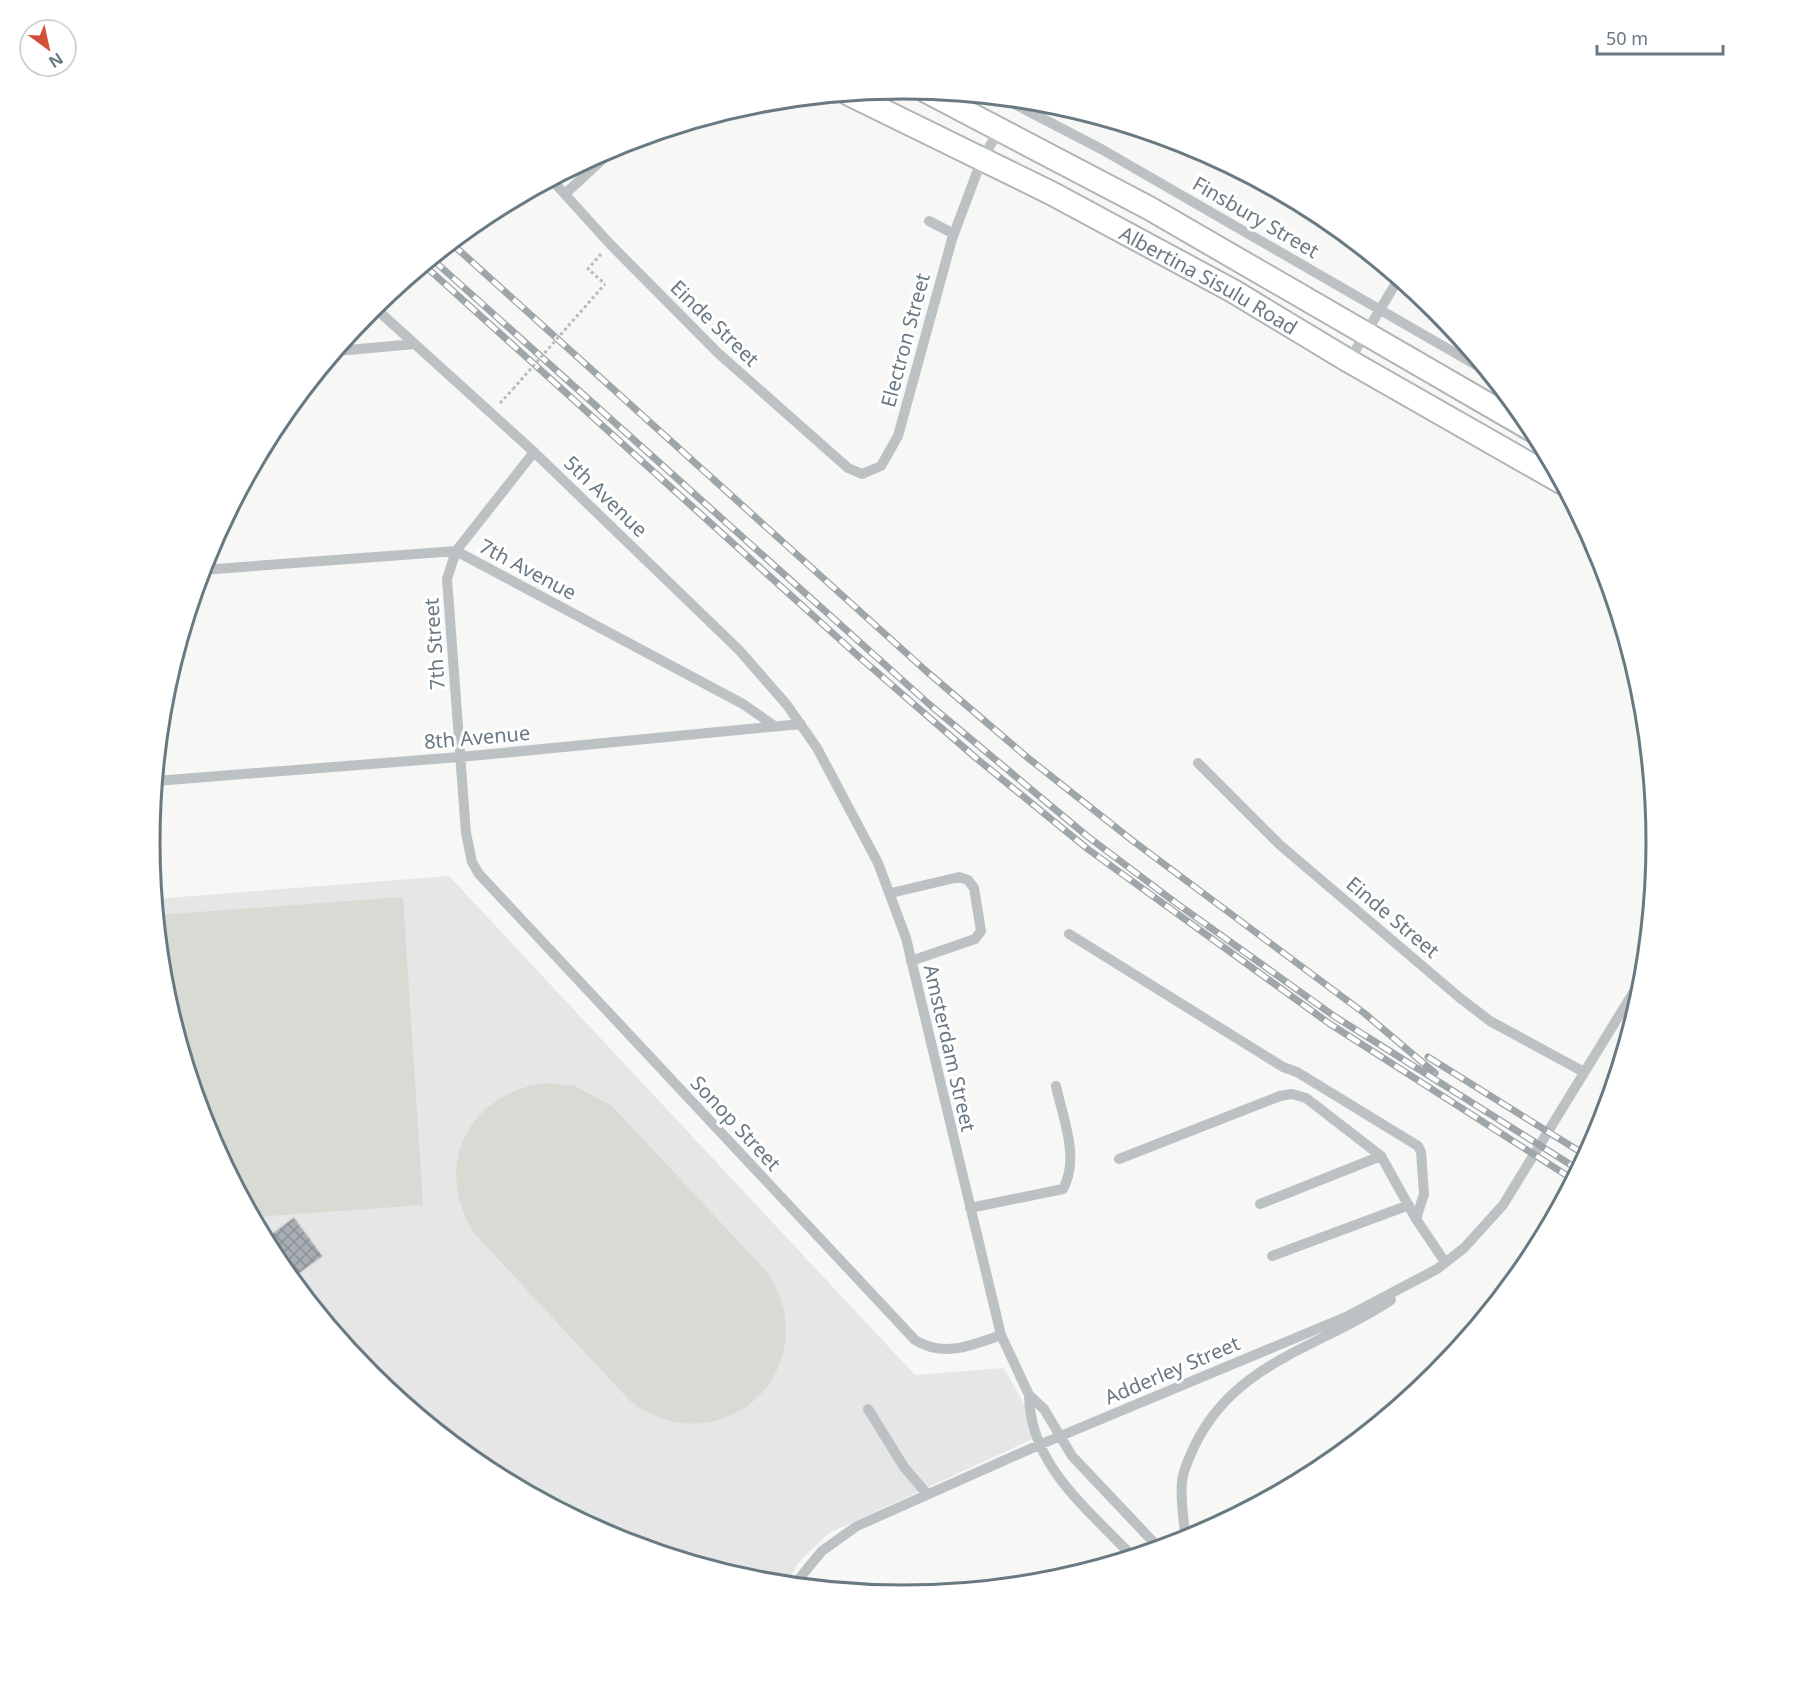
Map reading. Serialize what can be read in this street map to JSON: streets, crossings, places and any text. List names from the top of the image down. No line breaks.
{"streets":{"main road":["Albertina Sisulu Road"],"street":["Finsbury Street","Einde Street","Electron Street","5th Avenue","7th Avenue","7th Street","8th Avenue","Amsterdam Street","Sonop Street","Adderley Street"]},"crossings":[["Albertina Sisulu Road","Electron Street"],["Einde Street","Electron Street"],["Einde Street","Adderley Street"],["5th Avenue","7th Street"],["5th Avenue","8th Avenue"],["5th Avenue","Amsterdam Street"],["7th Avenue","7th Street"],["7th Avenue","8th Avenue"],["7th Street","8th Avenue"],["7th Street","Sonop Street"],["8th Avenue","Amsterdam Street"],["Amsterdam Street","Sonop Street"],["Amsterdam Street","Adderley Street"]],"scale_bar":"50 m","north":"bottom right"}
